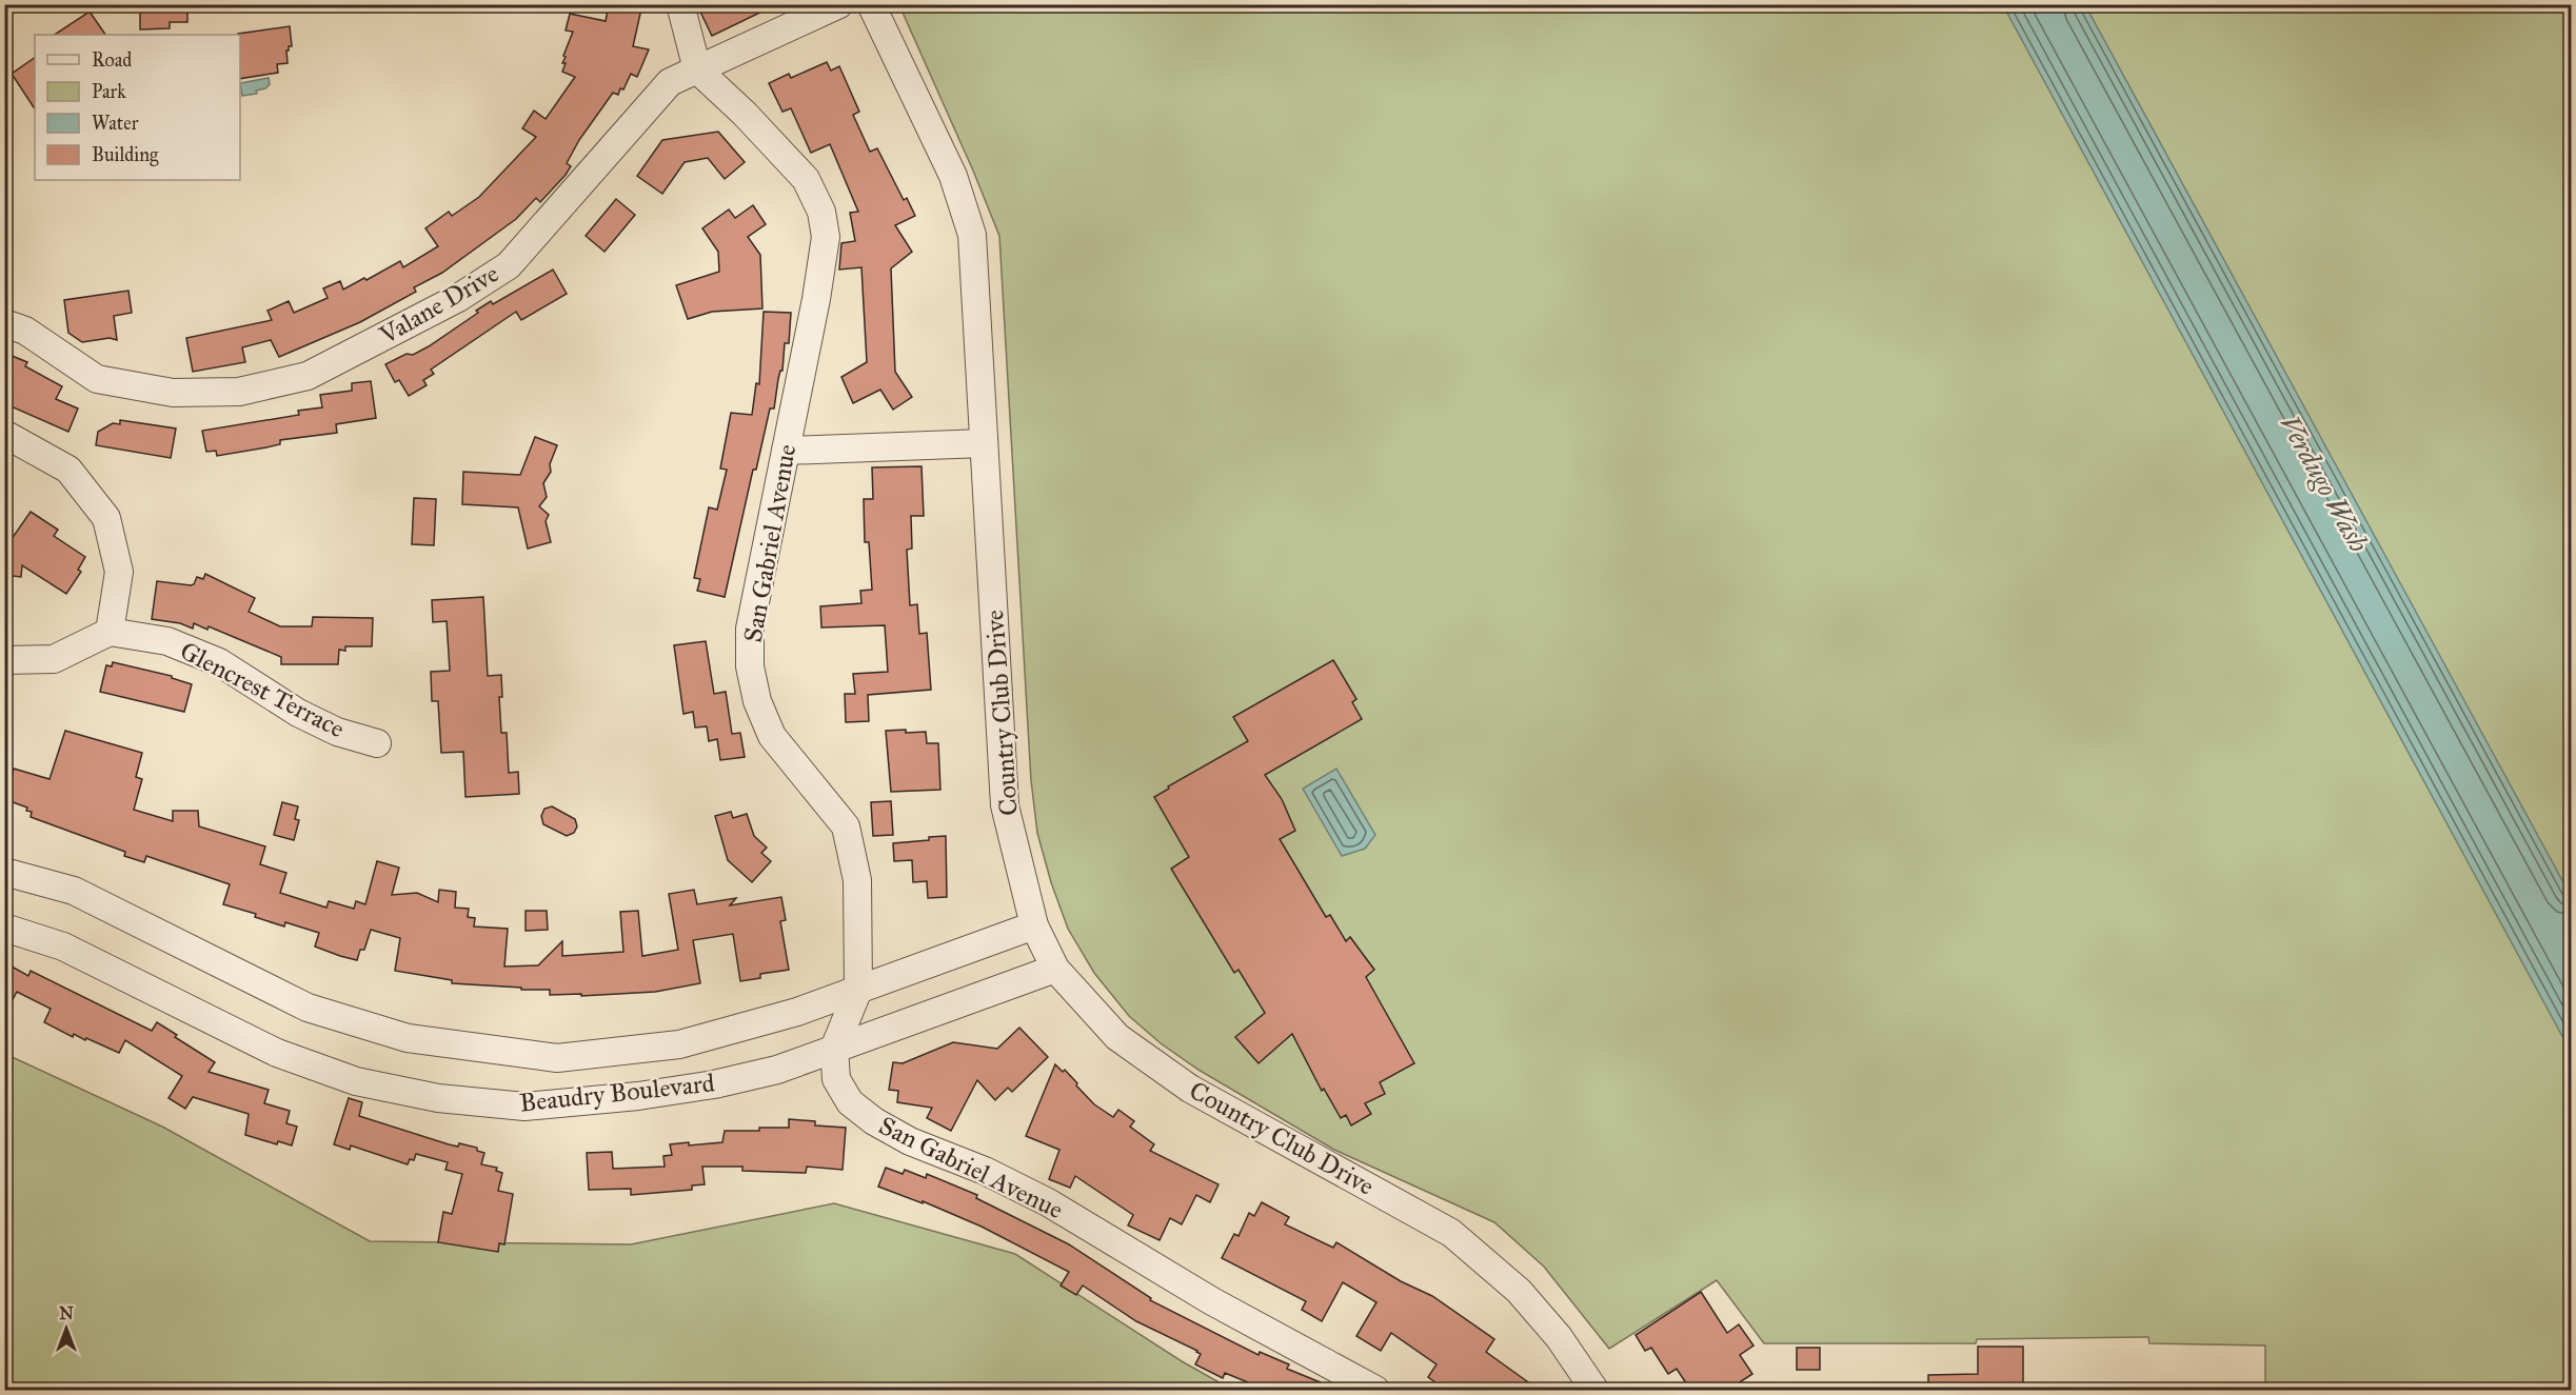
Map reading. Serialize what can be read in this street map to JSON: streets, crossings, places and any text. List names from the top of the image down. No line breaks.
{"streets":{"street":["Valane Drive","San Gabriel Avenue","Glencrest Terrace","Country Club Drive","Beaudry Boulevard"]},"crossings":[["Valane Drive","San Gabriel Avenue"],["San Gabriel Avenue","Beaudry Boulevard"],["Country Club Drive","Beaudry Boulevard"]],"water":["Verdugo Wash"],"legend":["Road","Park","Water","Building"],"north":"top"}
